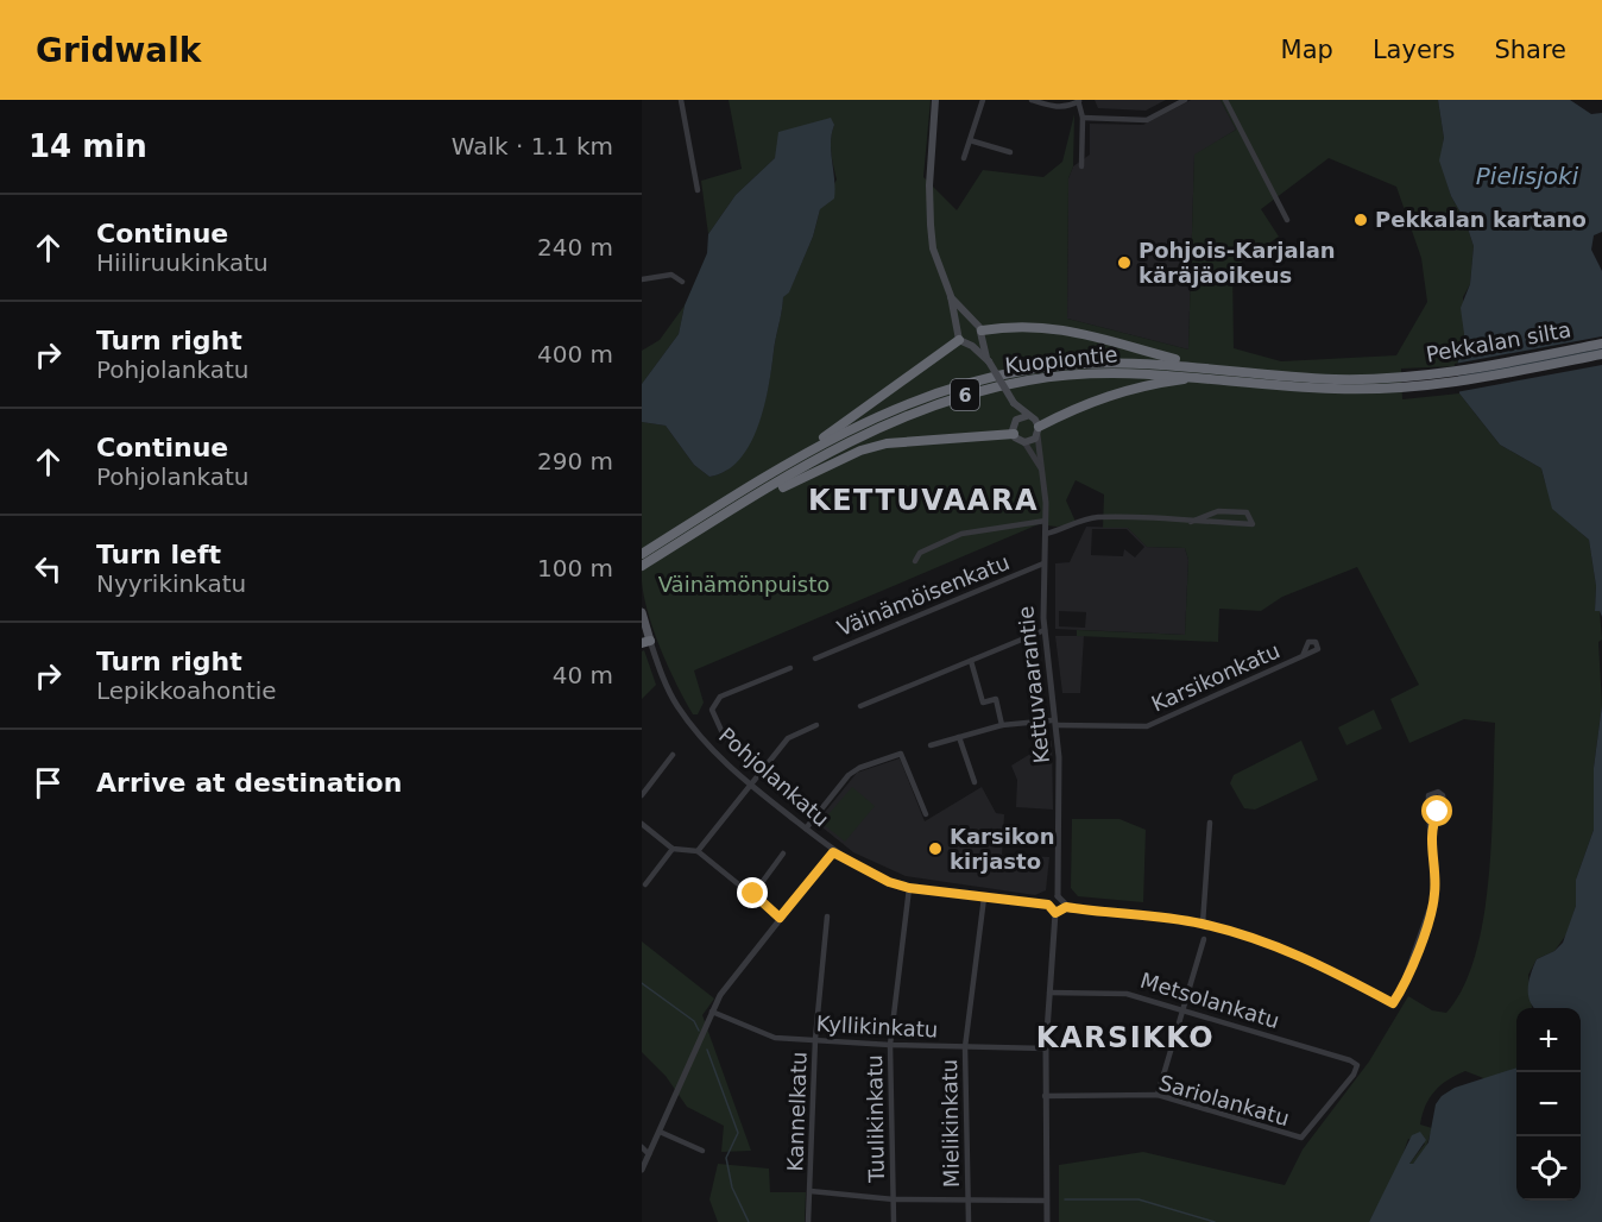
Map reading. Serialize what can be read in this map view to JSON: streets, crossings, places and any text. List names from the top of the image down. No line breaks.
{"streets":{"highway":["Pekkalan silta","Kuopiontie","6"],"street":["Väinämöisenkatu","Karsikonkatu","Kettuvaarantie","Pohjolankatu","Metsolankatu","Kyllikinkatu","Sariolankatu","Kannelkatu","Tuulikinkatu","Mielikinkatu"]},"crossings":[["Pekkalan silta","Kuopiontie"],["Väinämöisenkatu","Kettuvaarantie"],["Karsikonkatu","Kettuvaarantie"],["Kettuvaarantie","Pohjolankatu"],["Pohjolankatu","Tuulikinkatu"],["Pohjolankatu","Mielikinkatu"],["Metsolankatu","Sariolankatu"],["Kyllikinkatu","Kannelkatu"],["Kyllikinkatu","Tuulikinkatu"],["Kyllikinkatu","Mielikinkatu"]],"districts":["KETTUVAARA","KARSIKKO"],"water":["Pielisjoki"],"parks":["Väinämönpuisto"],"places":["Pekkalan kartano","Pohjois-Karjalan käräjäoikeus","Karsikon kirjasto"],"page":{"header":"Gridwalk","nav":["Map","Layers","Share"],"heading":["14 min","Walk · 1.1 km"],"list":[["Continue","Hiiliruukinkatu","240 m"],["Turn right","Pohjolankatu","400 m"],["Continue","Pohjolankatu","290 m"],["Turn left","Nyyrikinkatu","100 m"],["Turn right","Lepikkoahontie","40 m"],"Arrive at destination"],"map_buttons":["+","−"]}}
